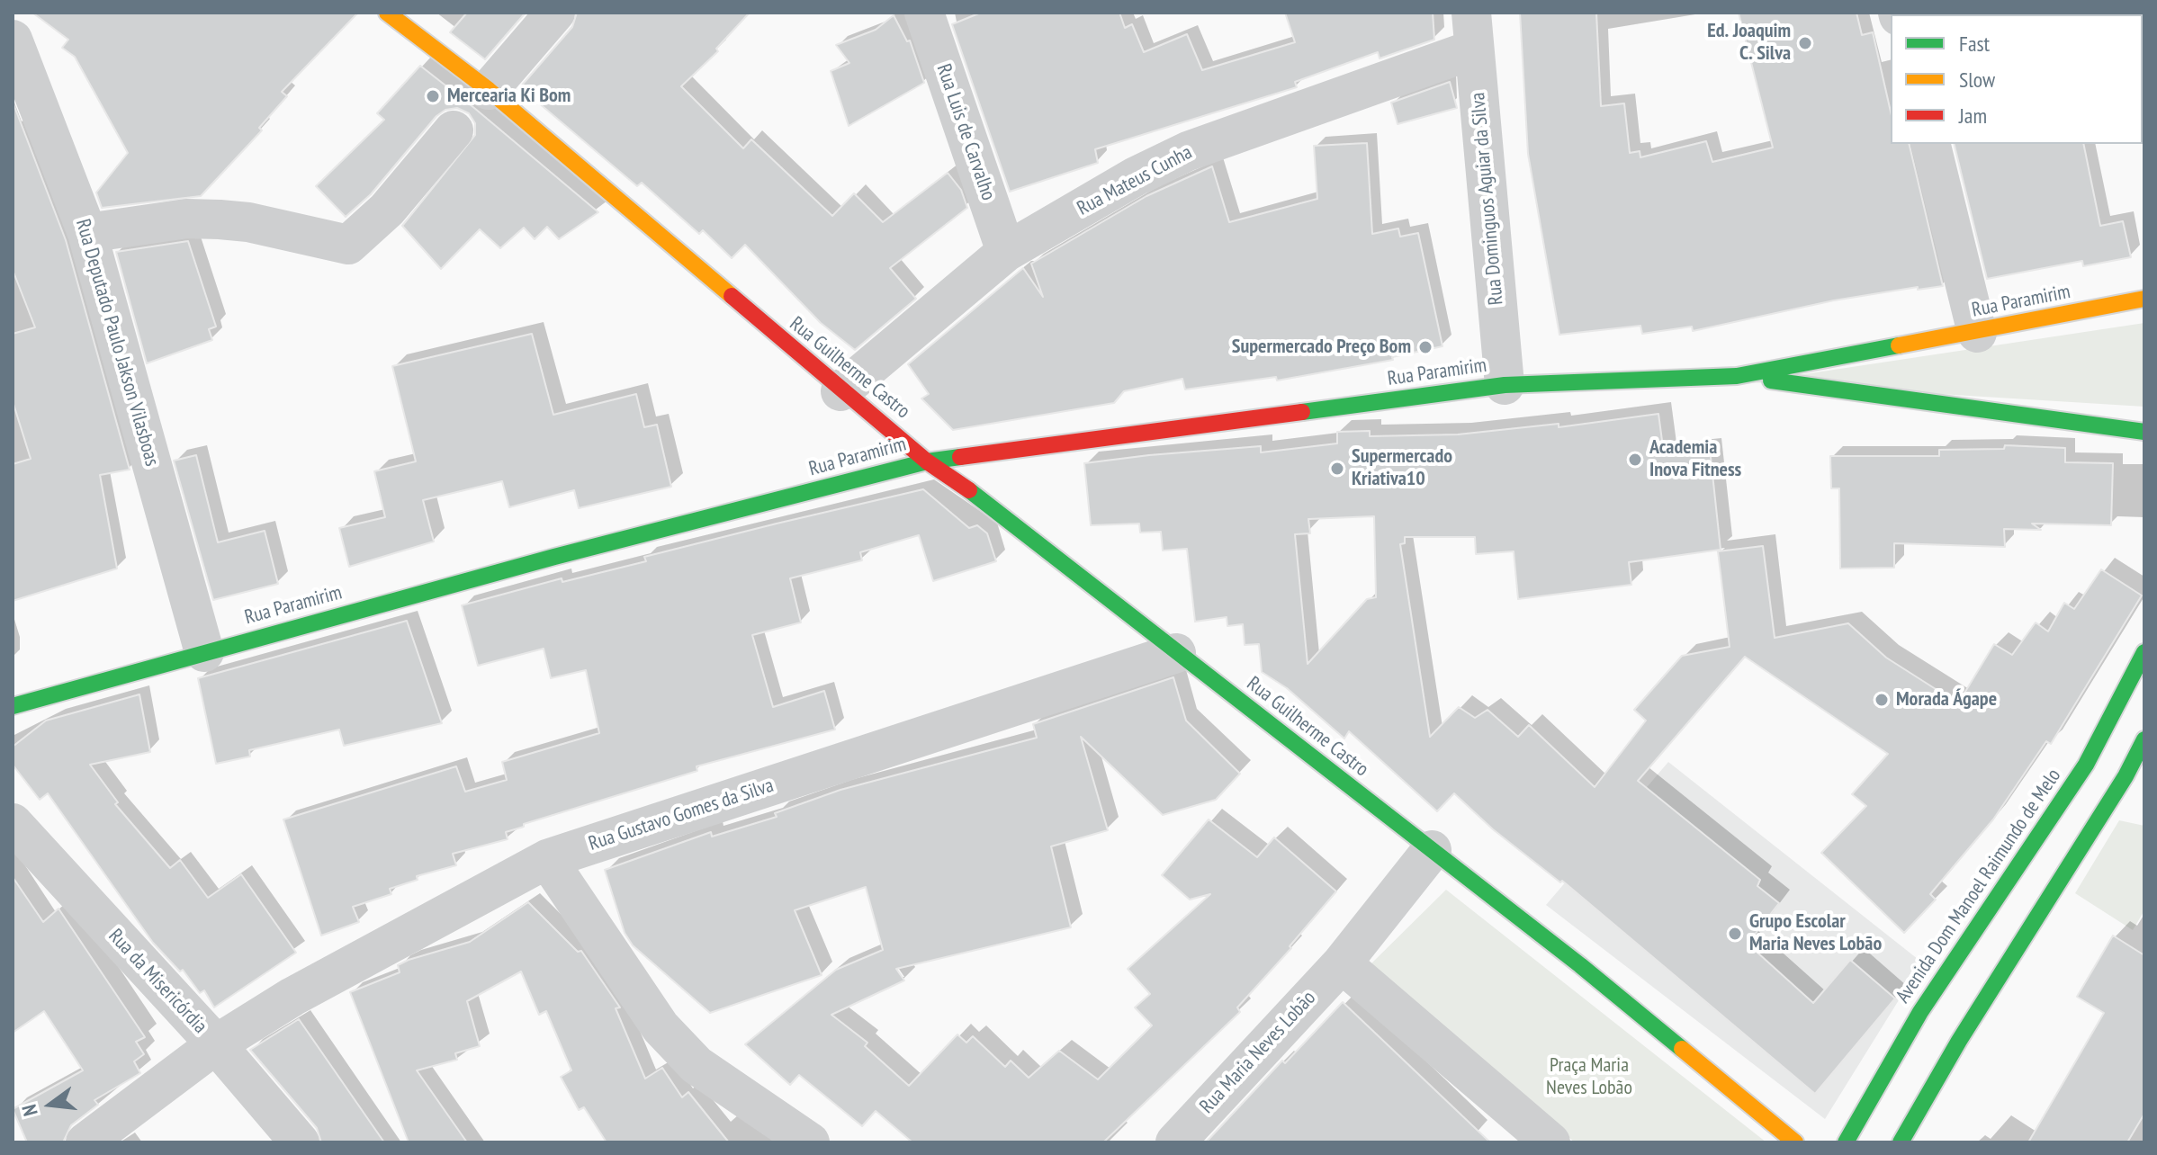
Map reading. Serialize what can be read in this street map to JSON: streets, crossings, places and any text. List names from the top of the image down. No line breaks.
{"streets":{"main road":["Rua Paramirim","Rua Guilherme Castro","Avenida Dom Manoel Raimundo de Melo"],"street":["Rua Luis de Carvalho","Rua Mateus Cunha","Rua Dominguos Aguiar da Silva","Rua Deputado Paulo Jakson Vilasboas","Rua Gustavo Gomes da Silva","Rua da Misericórdia","Rua Maria Neves Lobão"]},"crossings":[["Rua Luis de Carvalho","Rua Mateus Cunha"],["Rua Mateus Cunha","Rua Dominguos Aguiar da Silva"],["Rua Mateus Cunha","Rua Guilherme Castro"],["Rua Dominguos Aguiar da Silva","Rua Paramirim"],["Rua Paramirim","Rua Deputado Paulo Jakson Vilasboas"],["Rua Paramirim","Rua Guilherme Castro"],["Rua Guilherme Castro","Rua Gustavo Gomes da Silva"],["Rua Gustavo Gomes da Silva","Rua da Misericórdia"]],"parks":["Praça Maria Neves Lobão"],"places":["Ed. Joaquim C. Silva","Mercearia Ki Bom","Supermercado Preço Bom","Academia Inova Fitness","Supermercado Kriativa10","Morada Ágape","Grupo Escolar Maria Neves Lobão"],"legend":["Fast","Slow","Jam"],"north":"left"}
